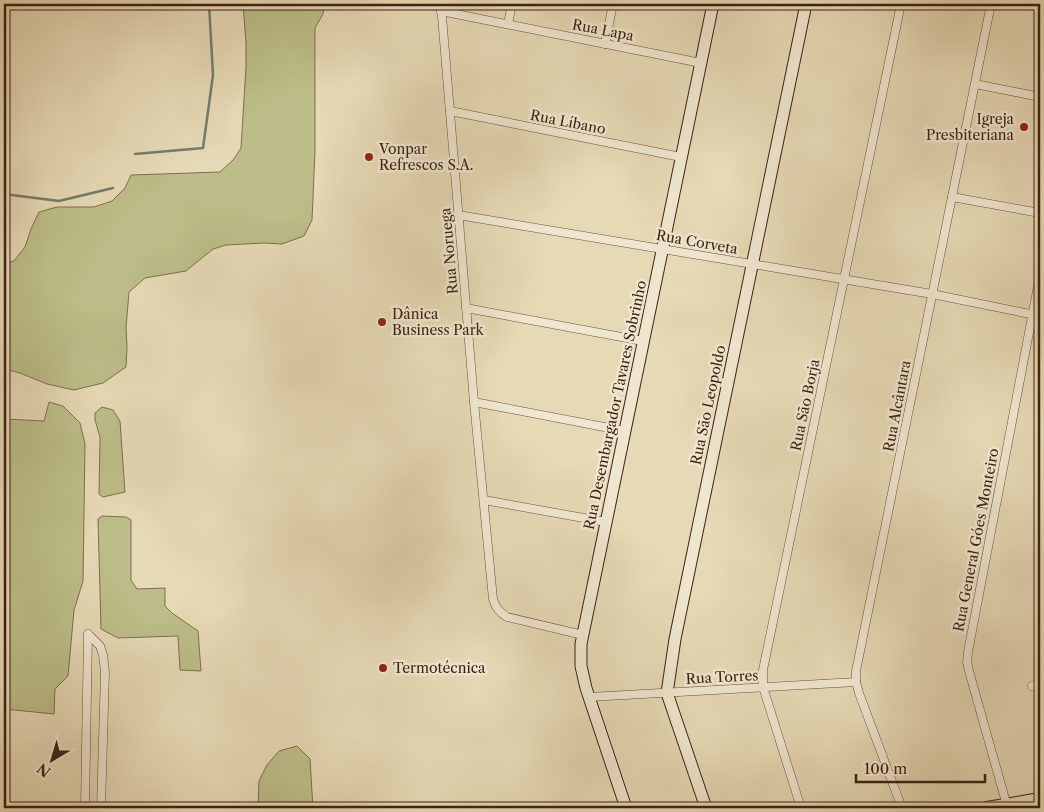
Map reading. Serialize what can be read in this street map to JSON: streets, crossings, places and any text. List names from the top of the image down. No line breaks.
{"streets":{"street":["Rua Lapa","Rua Líbano","Rua Corveta","Rua Noruega","Rua Desembargador Tavares Sobrinho","Rua São Leopoldo","Rua São Borja","Rua Alcântara","Rua General Góes Monteiro","Rua Torres"]},"crossings":[["Rua Lapa","Rua Noruega"],["Rua Lapa","Rua Desembargador Tavares Sobrinho"],["Rua Líbano","Rua Noruega"],["Rua Líbano","Rua Desembargador Tavares Sobrinho"],["Rua Corveta","Rua Noruega"],["Rua Corveta","Rua Desembargador Tavares Sobrinho"],["Rua Corveta","Rua São Leopoldo"],["Rua Corveta","Rua São Borja"],["Rua Corveta","Rua Alcântara"],["Rua Corveta","Rua General Góes Monteiro"],["Rua Noruega","Rua Desembargador Tavares Sobrinho"],["Rua Desembargador Tavares Sobrinho","Rua Torres"],["Rua São Leopoldo","Rua Torres"],["Rua São Borja","Rua Torres"],["Rua Alcântara","Rua Torres"]],"places":["Igreja Presbiteriana","Vonpar Refrescos S.A.","Dânica Business Park","Termotécnica"],"scale_bar":"100 m","north":"bottom left"}
